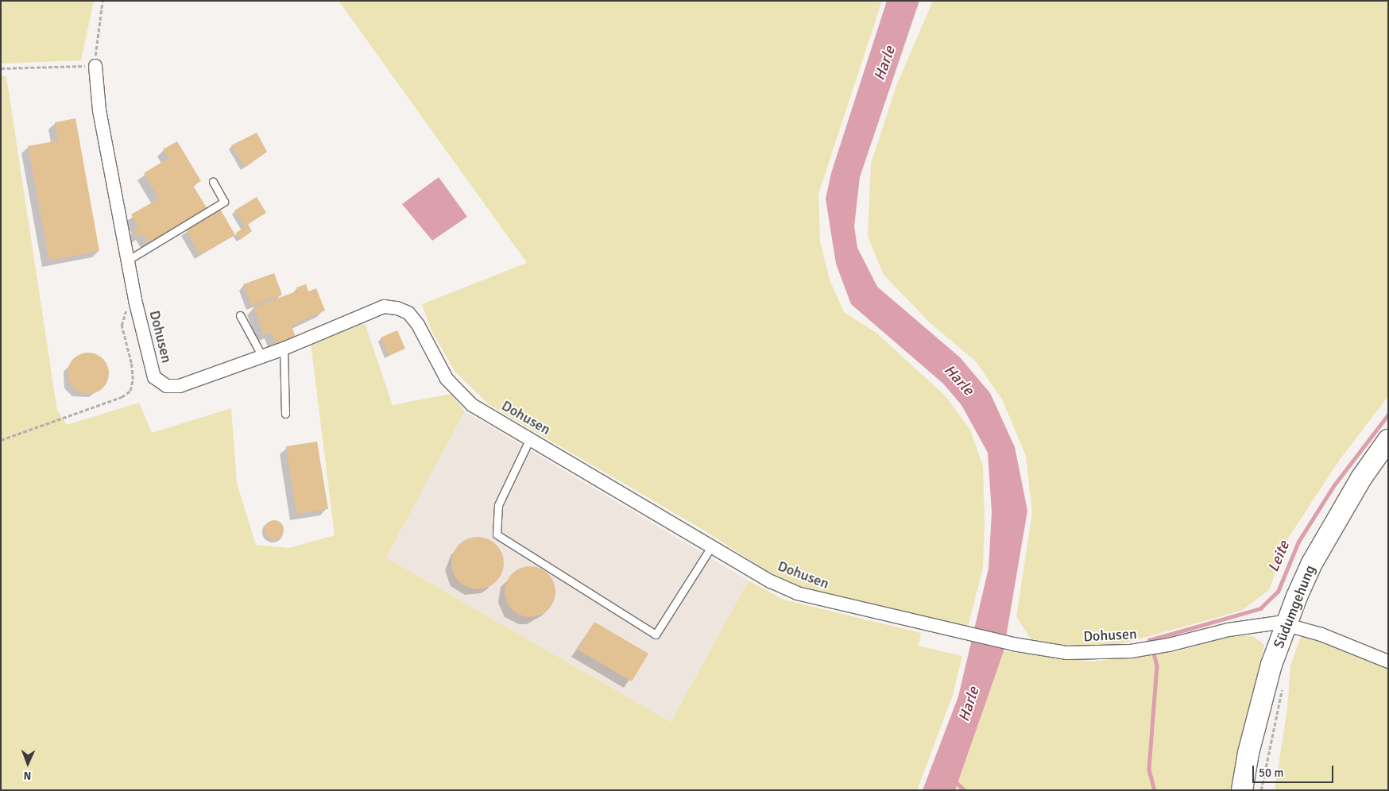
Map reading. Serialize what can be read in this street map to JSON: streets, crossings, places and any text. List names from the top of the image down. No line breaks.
{"streets":{"main road":["Südumgehung"],"street":["Dohusen"]},"crossings":[["Dohusen","Südumgehung"]],"water":["Harle","Leite"],"scale_bar":"50 m","north":"bottom"}
